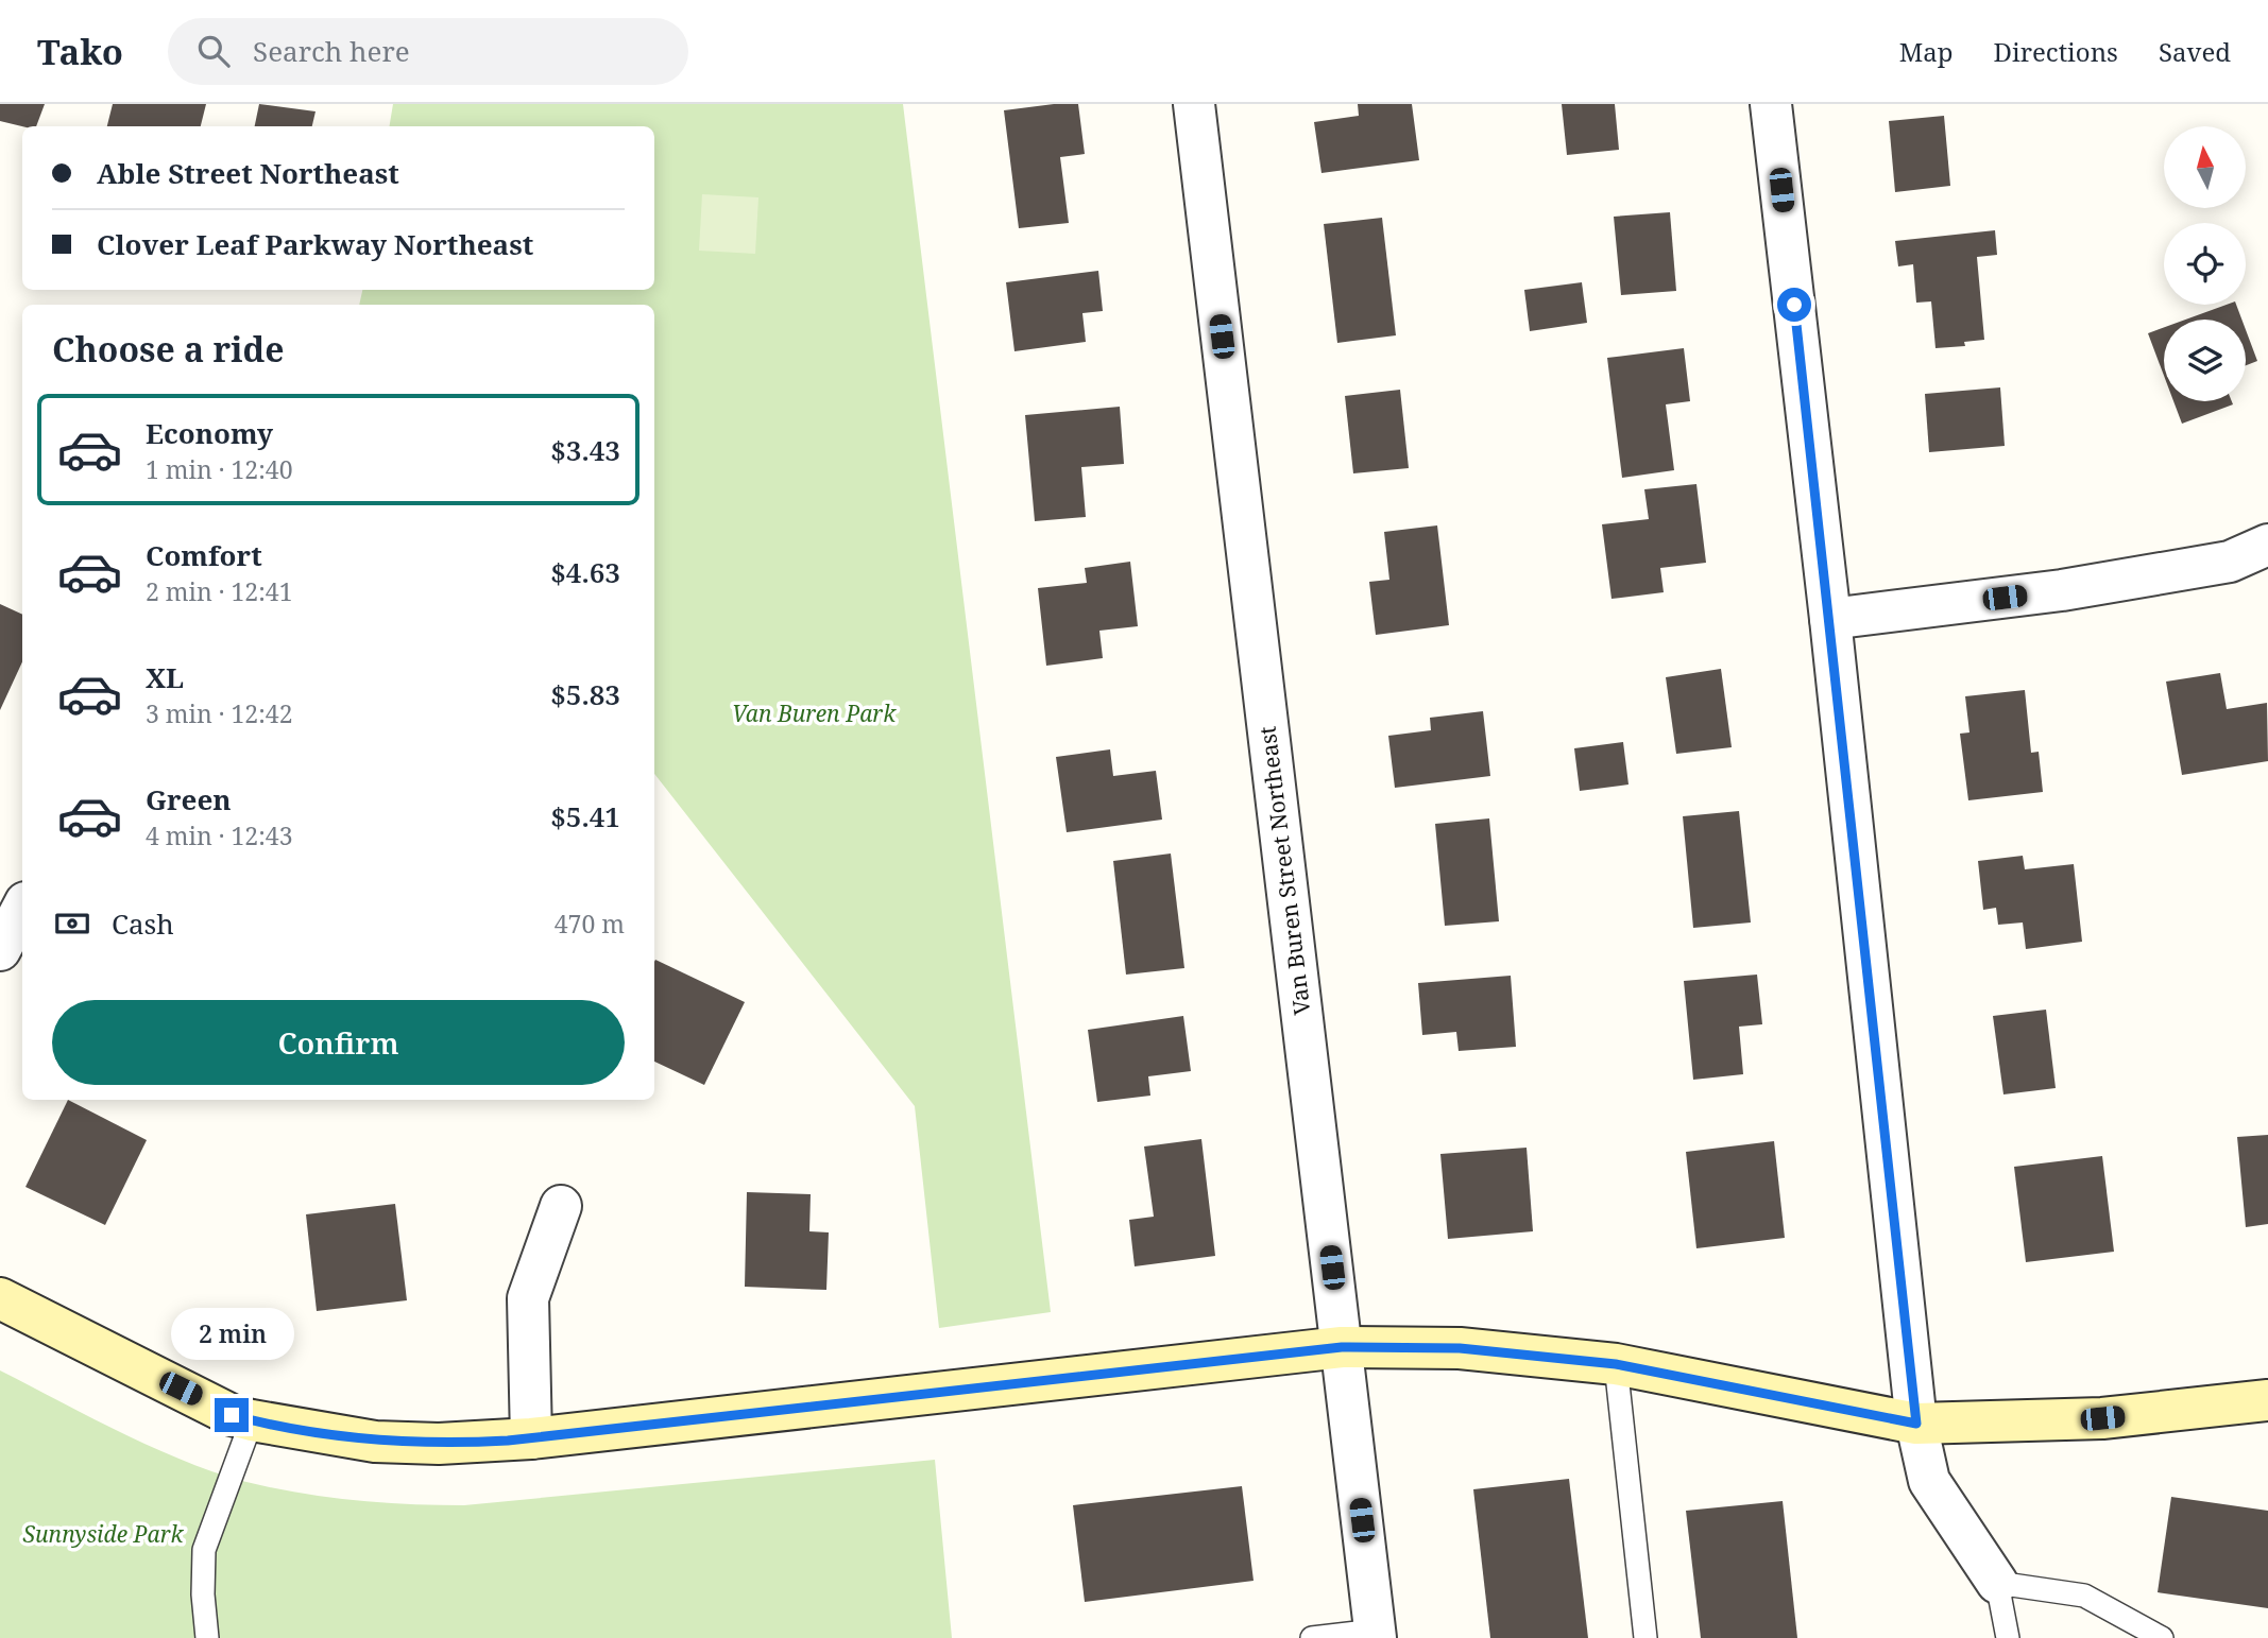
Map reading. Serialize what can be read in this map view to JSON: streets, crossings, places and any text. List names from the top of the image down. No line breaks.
{"streets":{"street":["Van Buren Street Northeast"]},"parks":["Van Buren Park","Sunnyside Park"],"north":"top","page":{"header":"Tako","search":"Search here","nav":["Map","Directions","Saved"],"banner":["Able Street Northeast","Clover Leaf Parkway Northeast"],"heading":"Choose a ride","list":[{"name":"Economy","note":"1 min · 12:40","value":"$3.43"},{"name":"Comfort","note":"2 min · 12:41","value":"$4.63"},{"name":"XL","note":"3 min · 12:42","value":"$5.83"},{"name":"Green","note":"4 min · 12:43","value":"$5.41"}],"pay":["Cash","470 m"],"buttons":"Confirm","bubble":"2 min"}}
